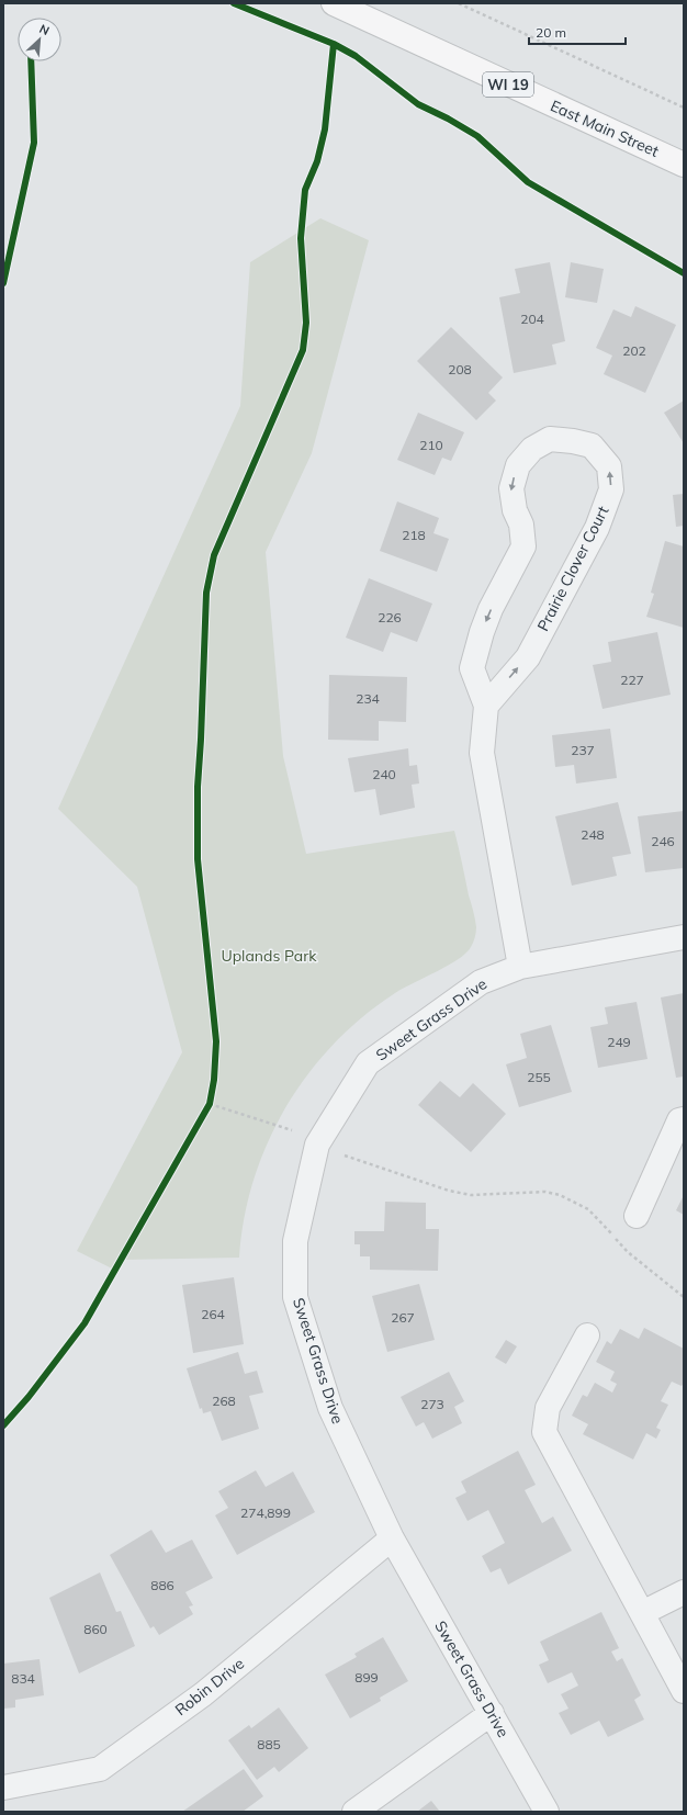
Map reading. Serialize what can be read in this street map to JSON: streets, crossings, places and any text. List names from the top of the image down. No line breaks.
{"streets":{"main road":["WI 19","East Main Street"],"street":["Prairie Clover Court","Sweet Grass Drive","Robin Drive"]},"crossings":[["Prairie Clover Court","Sweet Grass Drive"],["Sweet Grass Drive","Robin Drive"]],"parks":["Uplands Park"],"house_numbers":["204","202","208","210","218","226","227","234","237","240","248","246","249","255","264","267","268","273","274,899","886","860","899","834","885"],"scale_bar":"20 m","north":"top right"}
